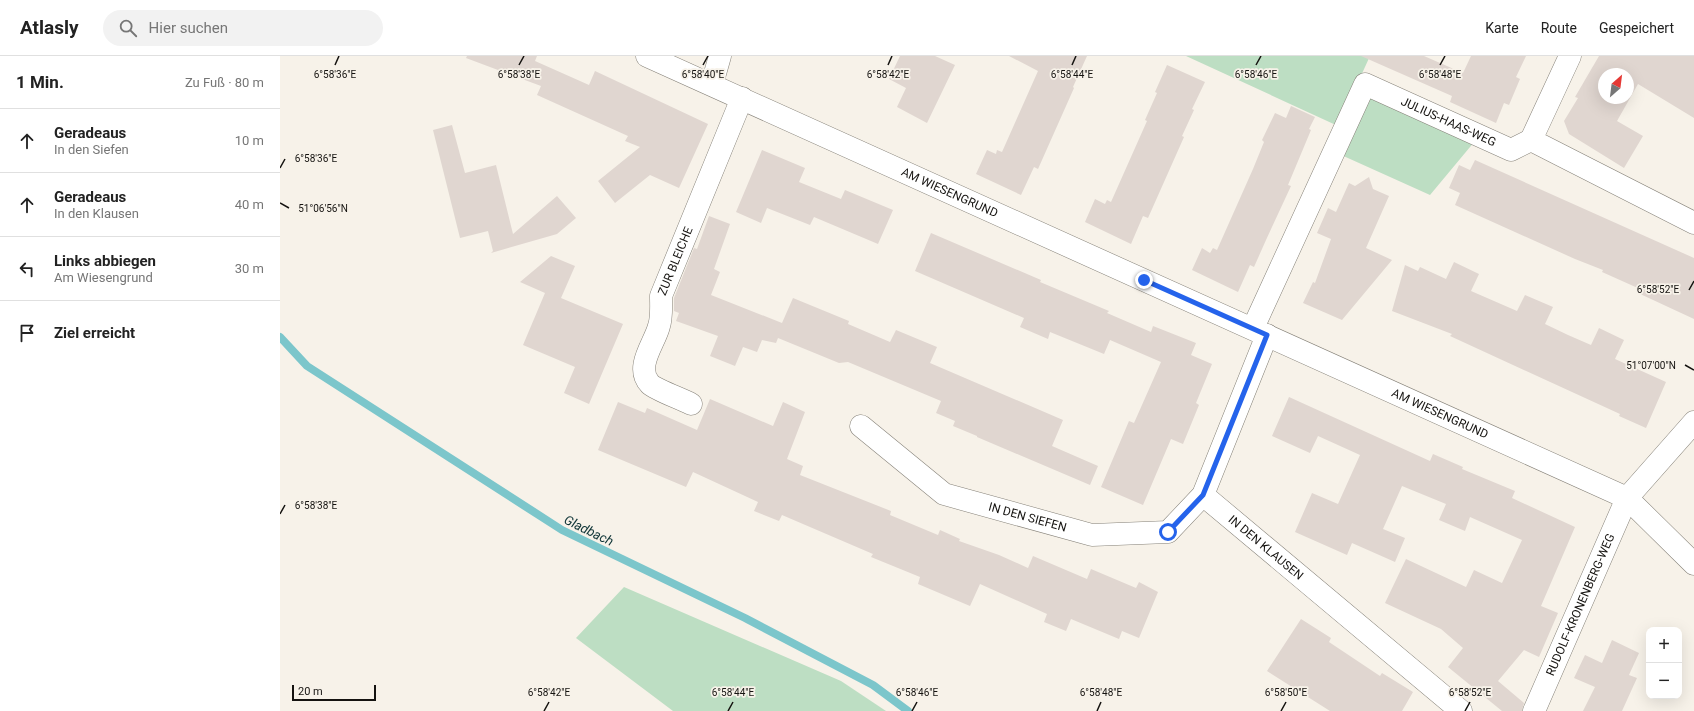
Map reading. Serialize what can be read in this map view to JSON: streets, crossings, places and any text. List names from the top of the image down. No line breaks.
{"streets":{"street":["JULIUS-HAAS-WEG","AM WIESENGRUND","ZUR BLEICHE","IN DEN SIEFEN","IN DEN KLAUSEN","RUDOLF-KRONENBERG-WEG"]},"crossings":[["JULIUS-HAAS-WEG","AM WIESENGRUND"],["AM WIESENGRUND","ZUR BLEICHE"],["AM WIESENGRUND","RUDOLF-KRONENBERG-WEG"],["IN DEN SIEFEN","IN DEN KLAUSEN"]],"water":["Gladbach"],"scale_bar":"20 m","north":"top right","page":{"header":"Atlasly","search":"Hier suchen","nav":["Karte","Route","Gespeichert"],"heading":["1 Min.","Zu Fuß · 80 m"],"list":[["Geradeaus","In den Siefen","10 m"],["Geradeaus","In den Klausen","40 m"],["Links abbiegen","Am Wiesengrund","30 m"],"Ziel erreicht"],"map_buttons":["+","−"],"scale":"20 m"},"coordinates":["6°58'36\"E","6°58'38\"E","6°58'40\"E","6°58'42\"E","6°58'46\"E","6°58'44\"E","6°58'48\"E","51°06'56\"N","6°58'52\"E","51°07'00\"N","6°58'50\"E"]}
